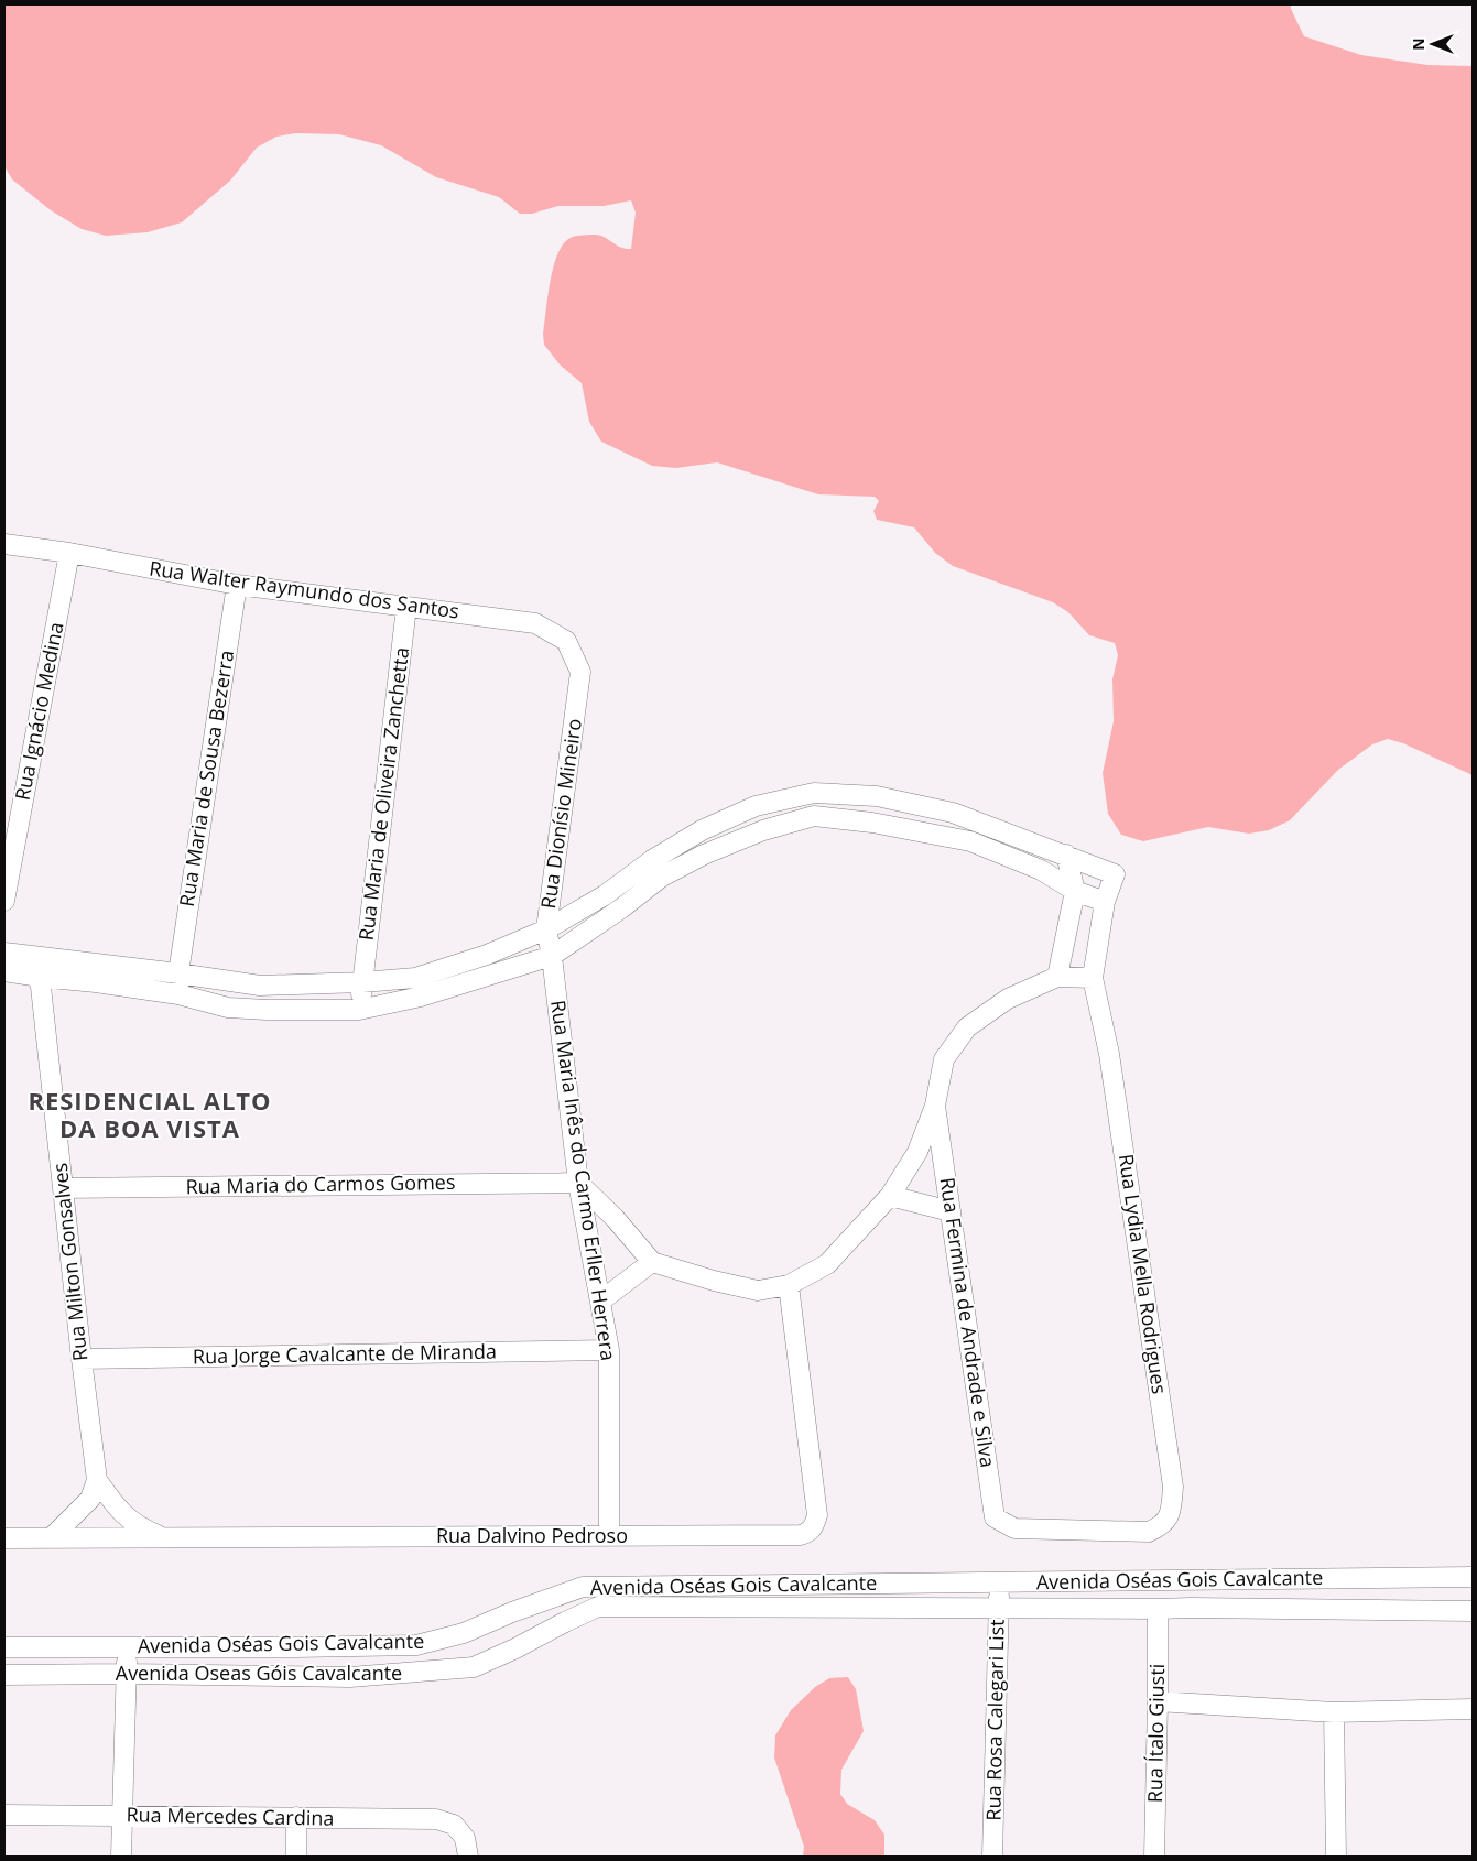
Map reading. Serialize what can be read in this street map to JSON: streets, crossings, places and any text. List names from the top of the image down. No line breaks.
{"streets":{"street":["Rua Walter Raymundo dos Santos","Rua Ignácio Medina","Rua Maria de Sousa Bezerra","Rua Maria de Oliveira Zanchetta","Rua Dionísio Mineiro","Rua Maria Inês do Carmo Erller Herrera","Rua Maria do Carmos Gomes","Rua Milton Gonsalves","Rua Lydia Mella Rodrigues","Rua Fermina de Andrade e Silva","Rua Jorge Cavalcante de Miranda","Rua Dalvino Pedroso","Avenida Oséas Gois Cavalcante","Avenida Oseas Góis Cavalcante","Rua Rosa Calegari List","Rua Ítalo Giusti","Rua Mercedes Cardina"]},"crossings":[["Rua Walter Raymundo dos Santos","Rua Ignácio Medina"],["Rua Walter Raymundo dos Santos","Rua Maria de Sousa Bezerra"],["Rua Walter Raymundo dos Santos","Rua Maria de Oliveira Zanchetta"],["Rua Walter Raymundo dos Santos","Rua Dionísio Mineiro"],["Rua Dionísio Mineiro","Rua Maria Inês do Carmo Erller Herrera"],["Rua Maria Inês do Carmo Erller Herrera","Rua Maria do Carmos Gomes"],["Rua Maria Inês do Carmo Erller Herrera","Rua Jorge Cavalcante de Miranda"],["Rua Maria Inês do Carmo Erller Herrera","Rua Dalvino Pedroso"],["Rua Maria do Carmos Gomes","Rua Milton Gonsalves"],["Rua Milton Gonsalves","Rua Jorge Cavalcante de Miranda"],["Rua Milton Gonsalves","Rua Dalvino Pedroso"],["Rua Lydia Mella Rodrigues","Rua Fermina de Andrade e Silva"],["Avenida Oséas Gois Cavalcante","Avenida Oseas Góis Cavalcante"],["Avenida Oséas Gois Cavalcante","Rua Rosa Calegari List"],["Avenida Oséas Gois Cavalcante","Rua Ítalo Giusti"]],"districts":["RESIDENCIAL ALTO DA BOA VISTA"],"north":"left"}
